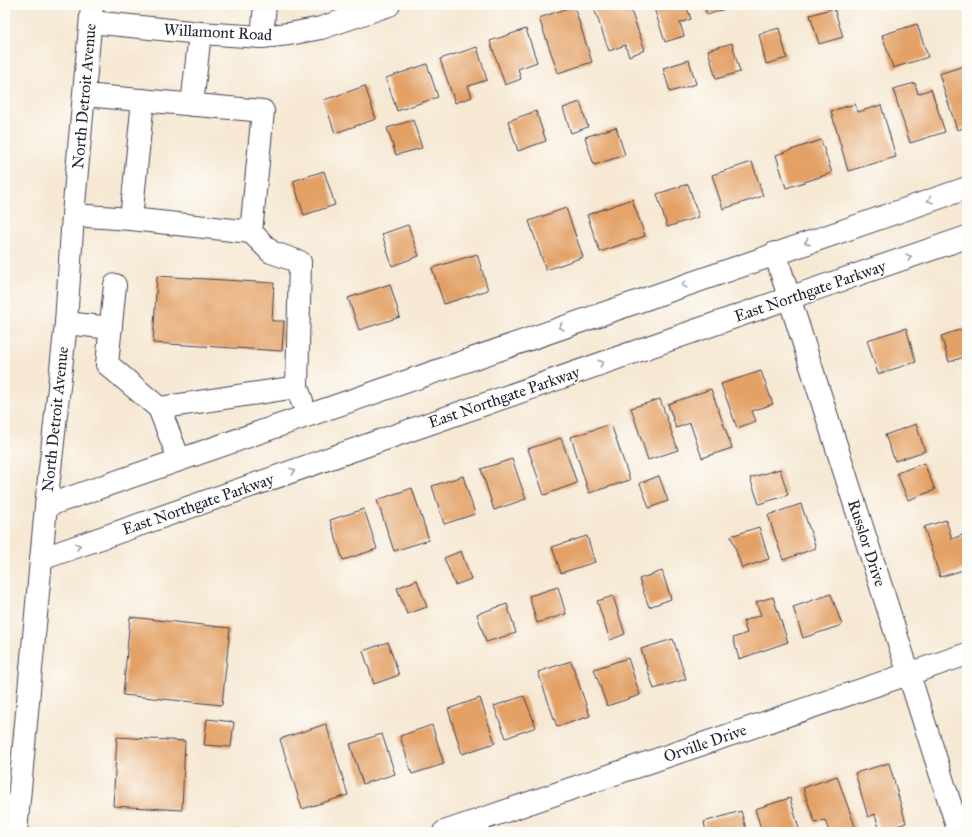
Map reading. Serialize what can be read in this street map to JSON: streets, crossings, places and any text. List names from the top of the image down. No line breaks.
{"streets":{"street":["Willamont Road","North Detroit Avenue","East Northgate Parkway","Russlor Drive","Orville Drive"]},"crossings":[["Willamont Road","North Detroit Avenue"],["North Detroit Avenue","East Northgate Parkway"],["East Northgate Parkway","Russlor Drive"],["Russlor Drive","Orville Drive"]]}
